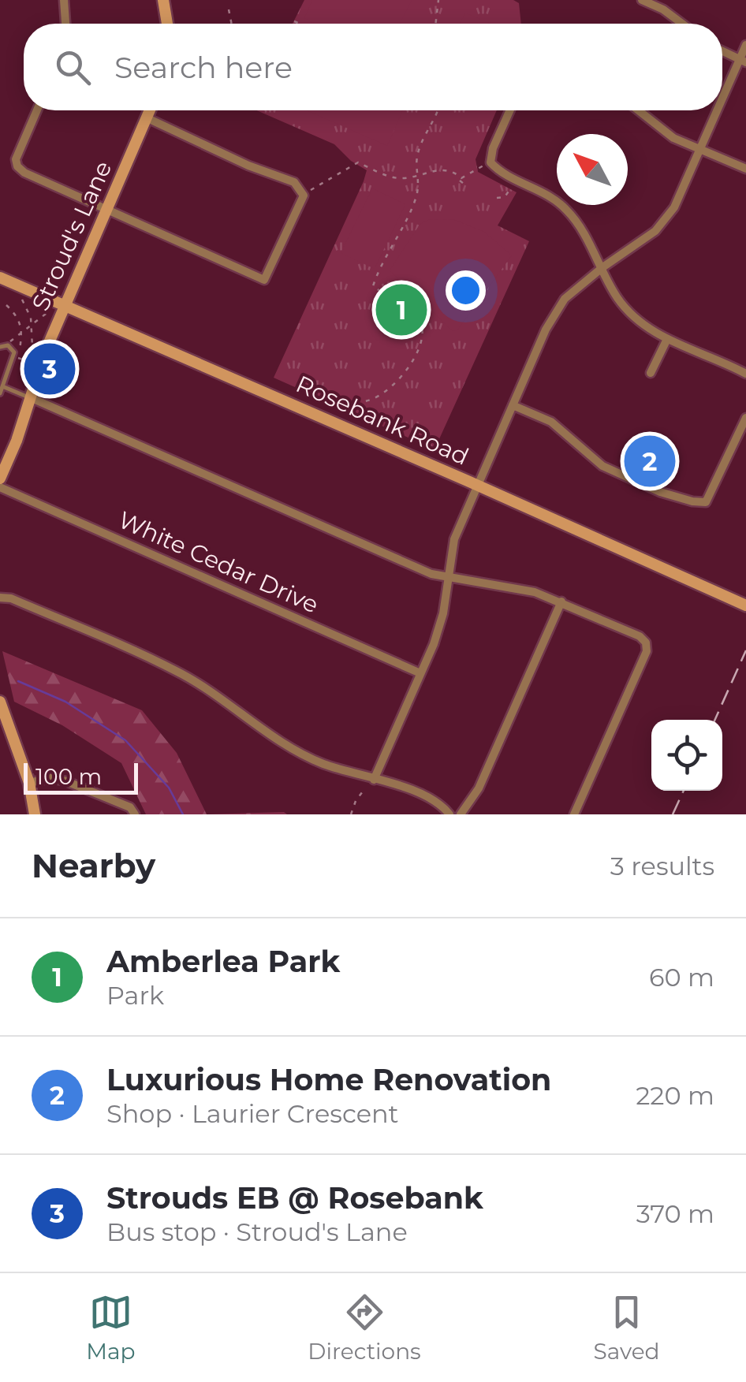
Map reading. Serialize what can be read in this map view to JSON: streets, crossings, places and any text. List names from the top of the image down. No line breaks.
{"streets":{"street":["Stroud's Lane","Rosebank Road","White Cedar Drive"]},"crossings":[["Stroud's Lane","Rosebank Road"]],"scale_bar":"100 m","north":"top left","page":{"search":"Search here","pins":["1","3","2"],"scale":"100 m","heading":["Nearby","3 results"],"list":[{"mark":"1","name":"Amberlea Park","note":"Park","value":"60 m"},{"mark":"2","name":"Luxurious Home Renovation","note":"Shop · Laurier Crescent","value":"220 m"},{"mark":"3","name":"Strouds EB @ Rosebank","note":"Bus stop · Stroud's Lane","value":"370 m"}],"nav":["Map","Directions","Saved"]}}
